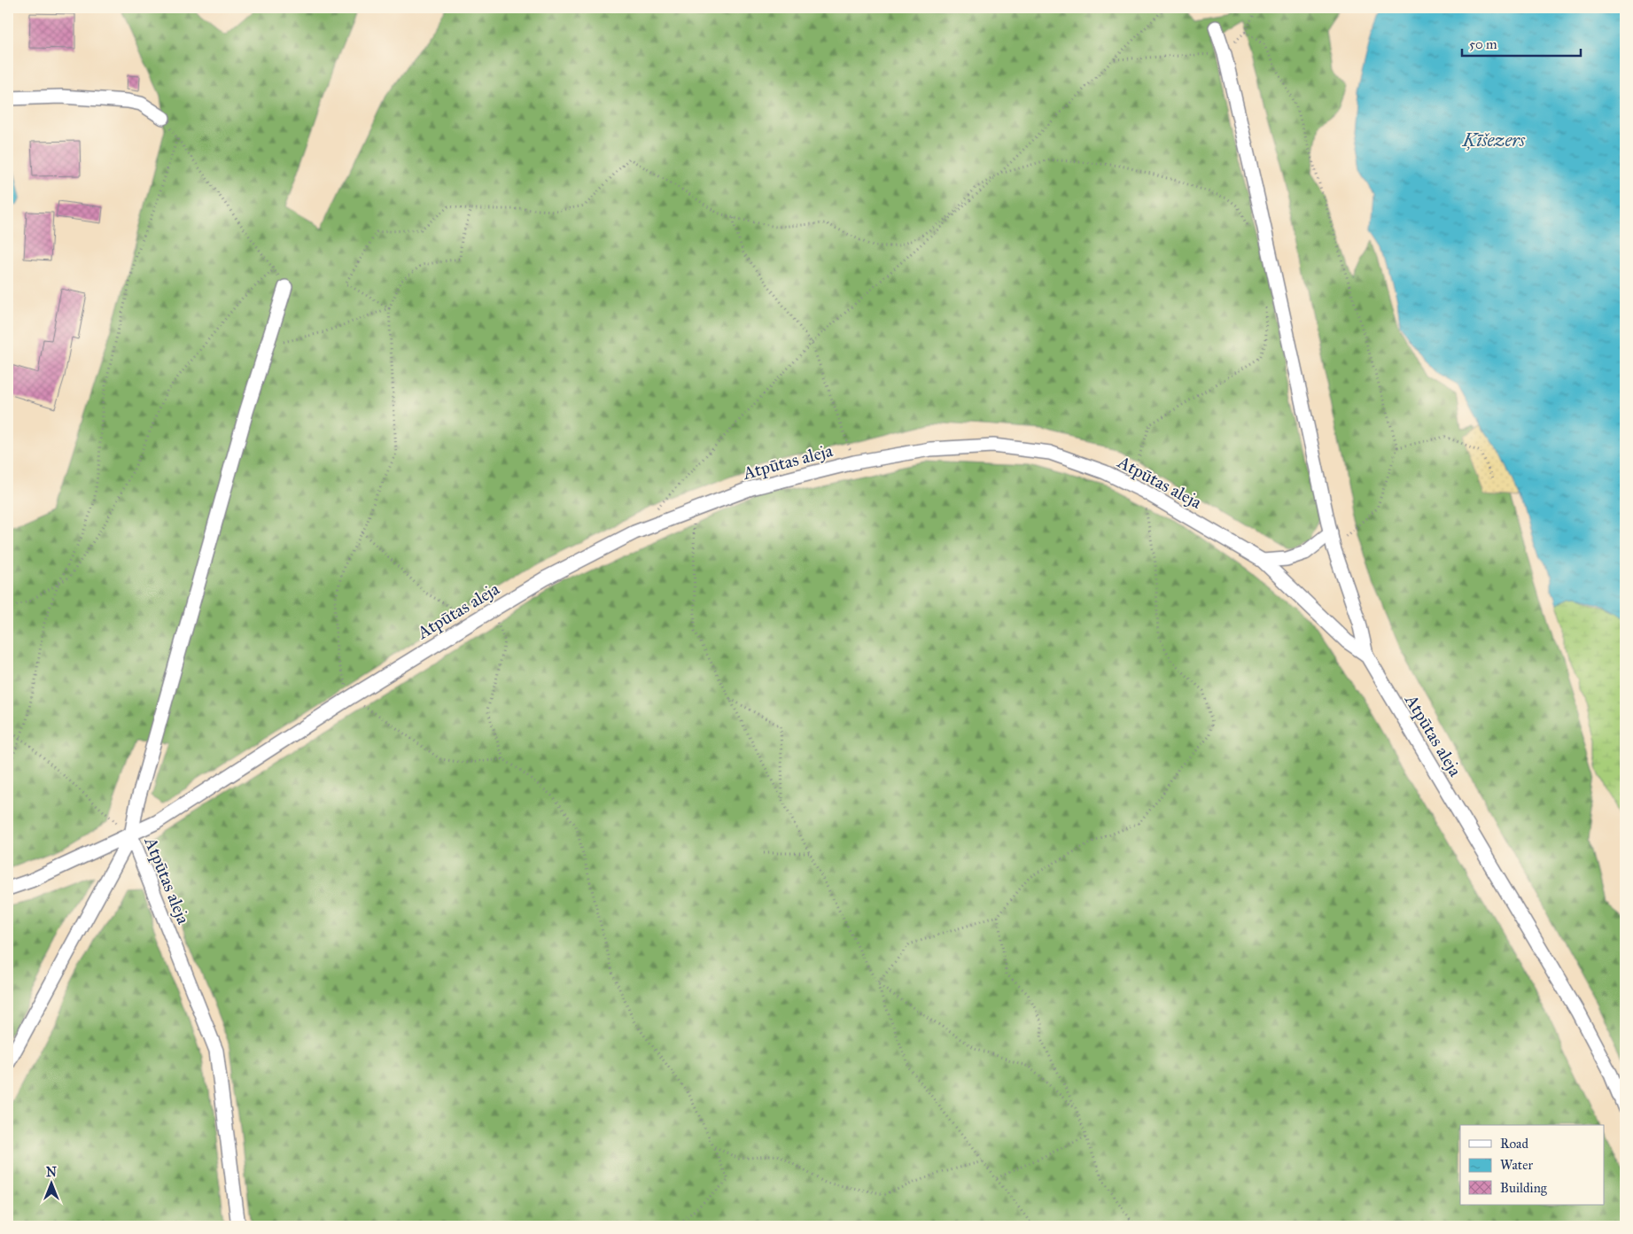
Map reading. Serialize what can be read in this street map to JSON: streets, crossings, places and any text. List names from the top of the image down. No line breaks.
{"streets":{"street":["Atpūtas aleja"]},"water":["Ķīšezers"],"legend":["Road","Water","Building"],"scale_bar":"50 m","north":"top"}
